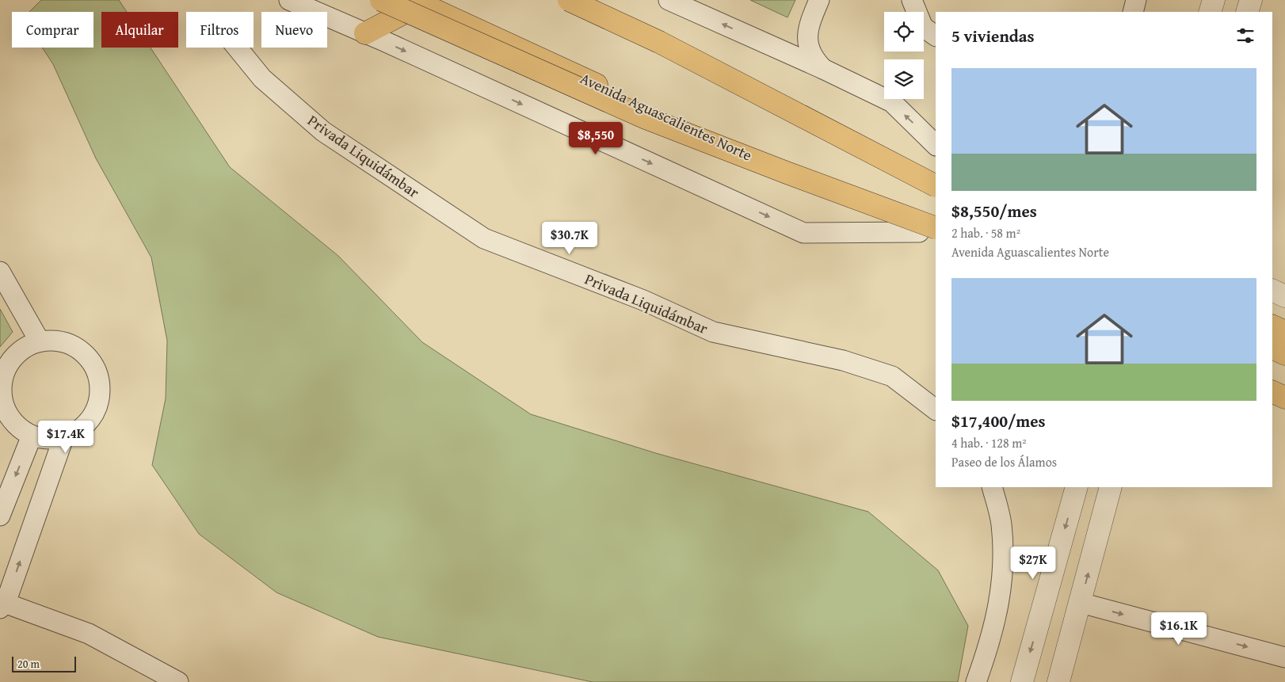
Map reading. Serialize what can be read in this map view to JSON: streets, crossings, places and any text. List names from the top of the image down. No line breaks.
{"streets":{"main road":["Avenida Aguascalientes Norte"],"street":["Privada Liquidámbar"]},"scale_bar":"20 m","page":{"chip":["Comprar","Alquilar","Filtros","Nuevo"],"heading":"5 viviendas","list":[{"name":"$8,550/mes","note":"2 hab. · 58 m² · Avenida Aguascalientes Norte"},{"name":"$17,400/mes","note":"4 hab. · 128 m² · Paseo de los Álamos"}],"price":["$8,550","$30.7K","$17.4K","$27K","$16.1K"],"scale":"20 m"}}
